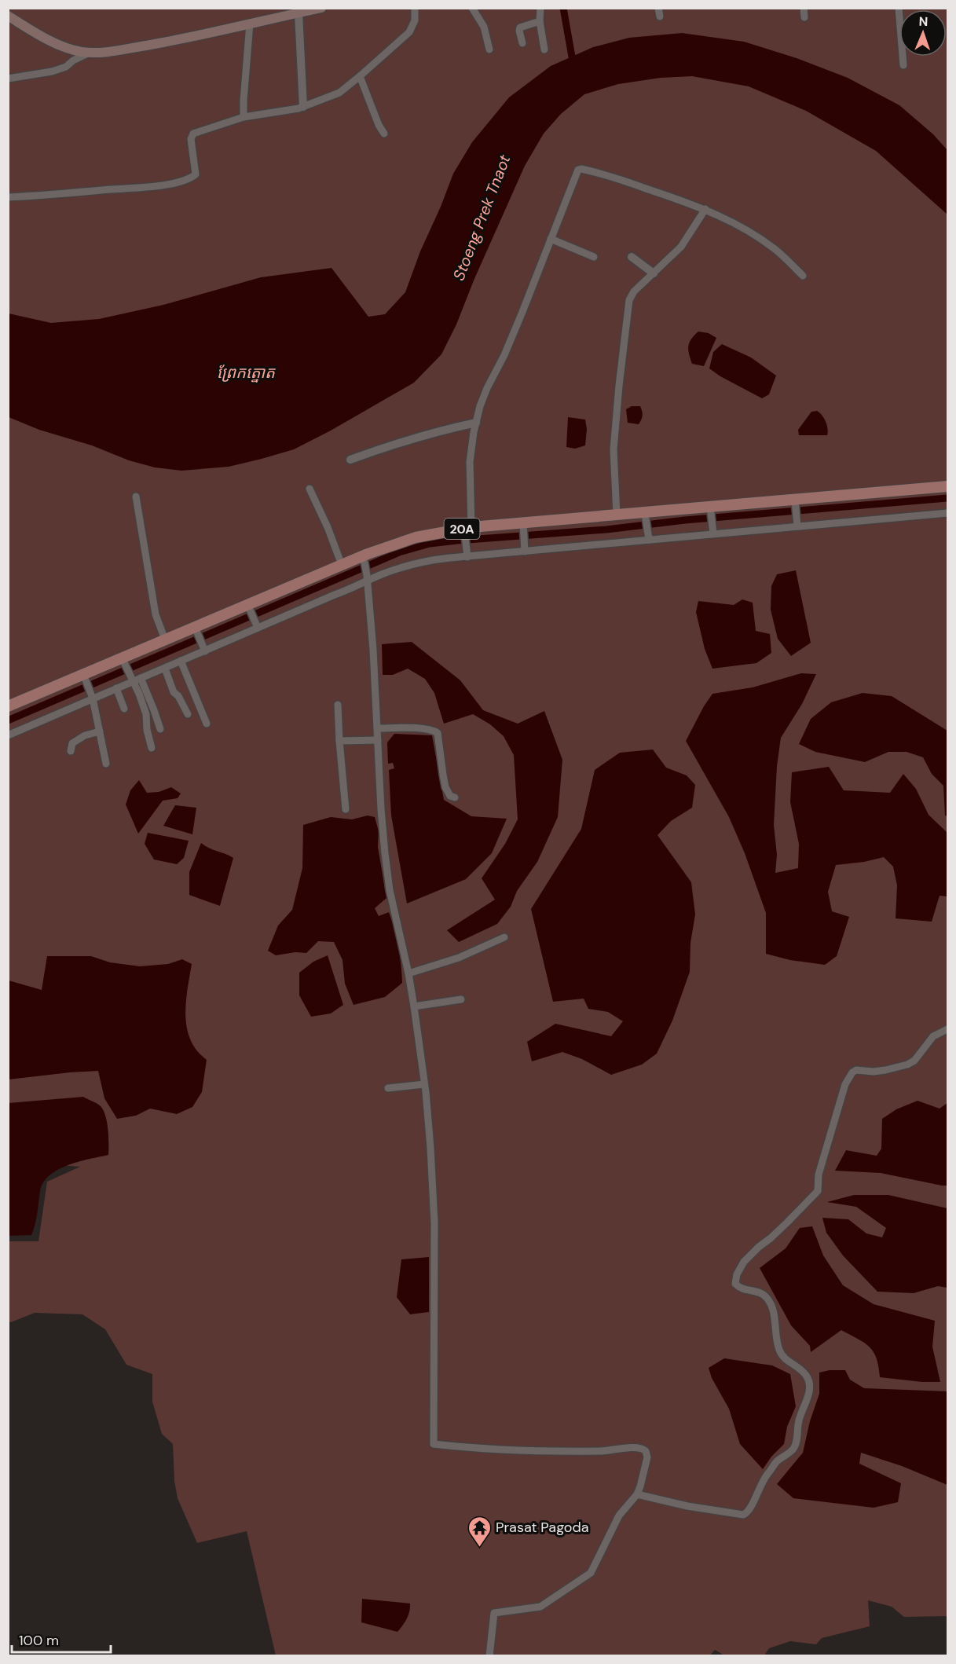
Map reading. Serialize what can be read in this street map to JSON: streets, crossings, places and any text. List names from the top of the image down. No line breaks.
{"streets":{"main road":["20A"]},"water":["Stoeng Prek Tnaot","ព្រែកត្នោត"],"places":{"temple":["Prasat Pagoda"]},"scale_bar":"100 m","north":"top"}
